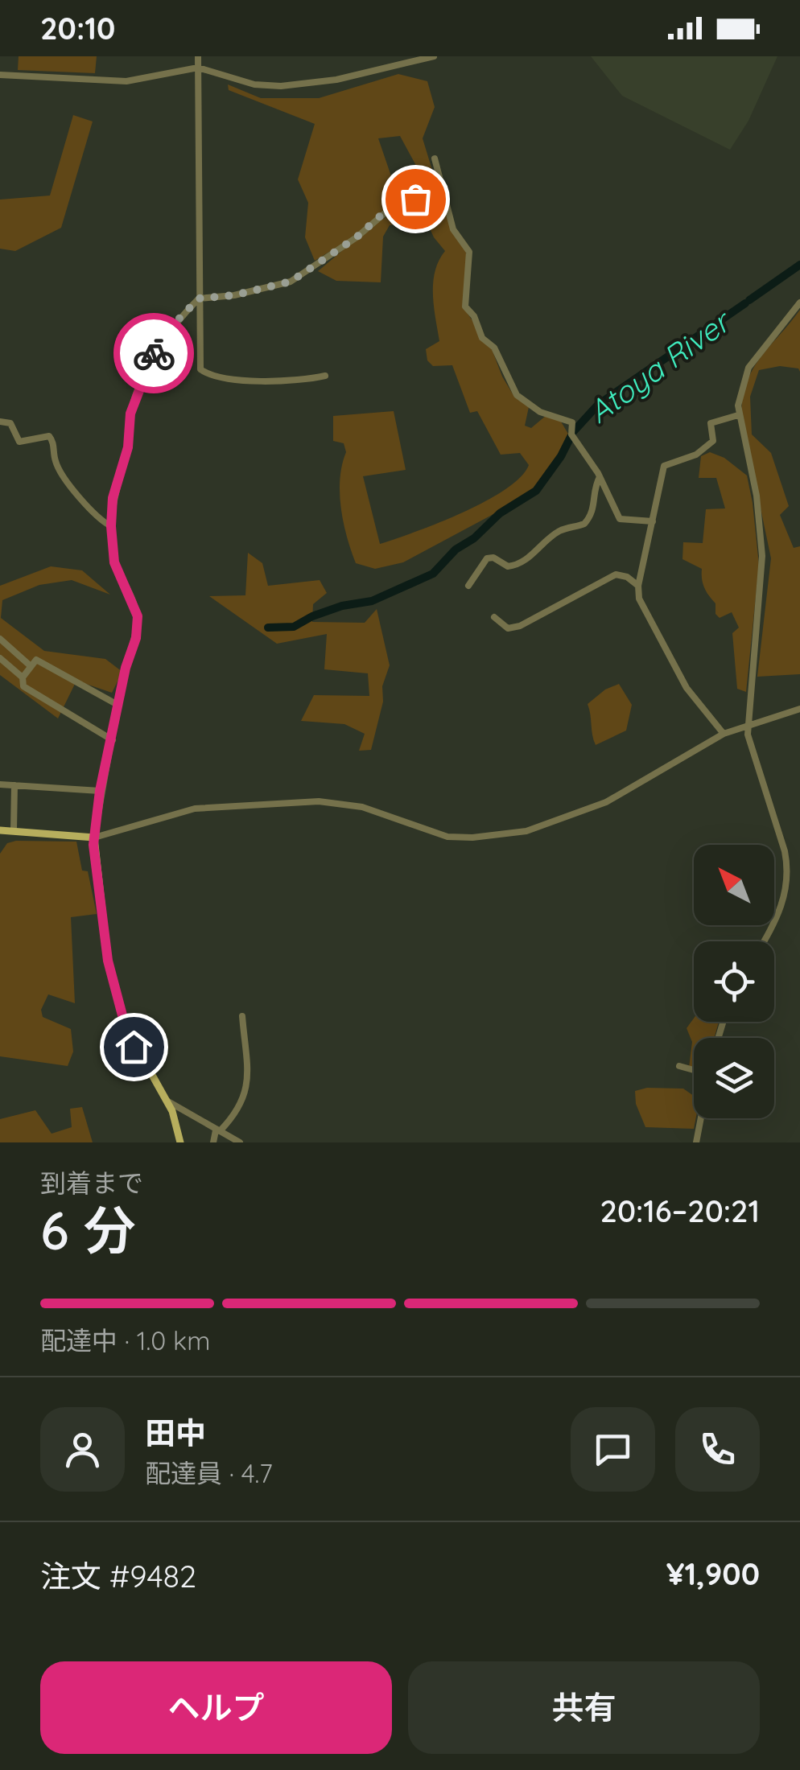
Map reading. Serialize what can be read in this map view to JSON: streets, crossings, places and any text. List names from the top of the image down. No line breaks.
{"water":["Atoya River"],"north":"top left","page":{"status":"20:10","heading":["6 分","到着まで","20:16–20:21"],"panel":["田中","配達員 · 4.7","注文 #9482","¥1,900"],"bar":"配達中 · 1.0 km","buttons":["ヘルプ","共有"]}}
